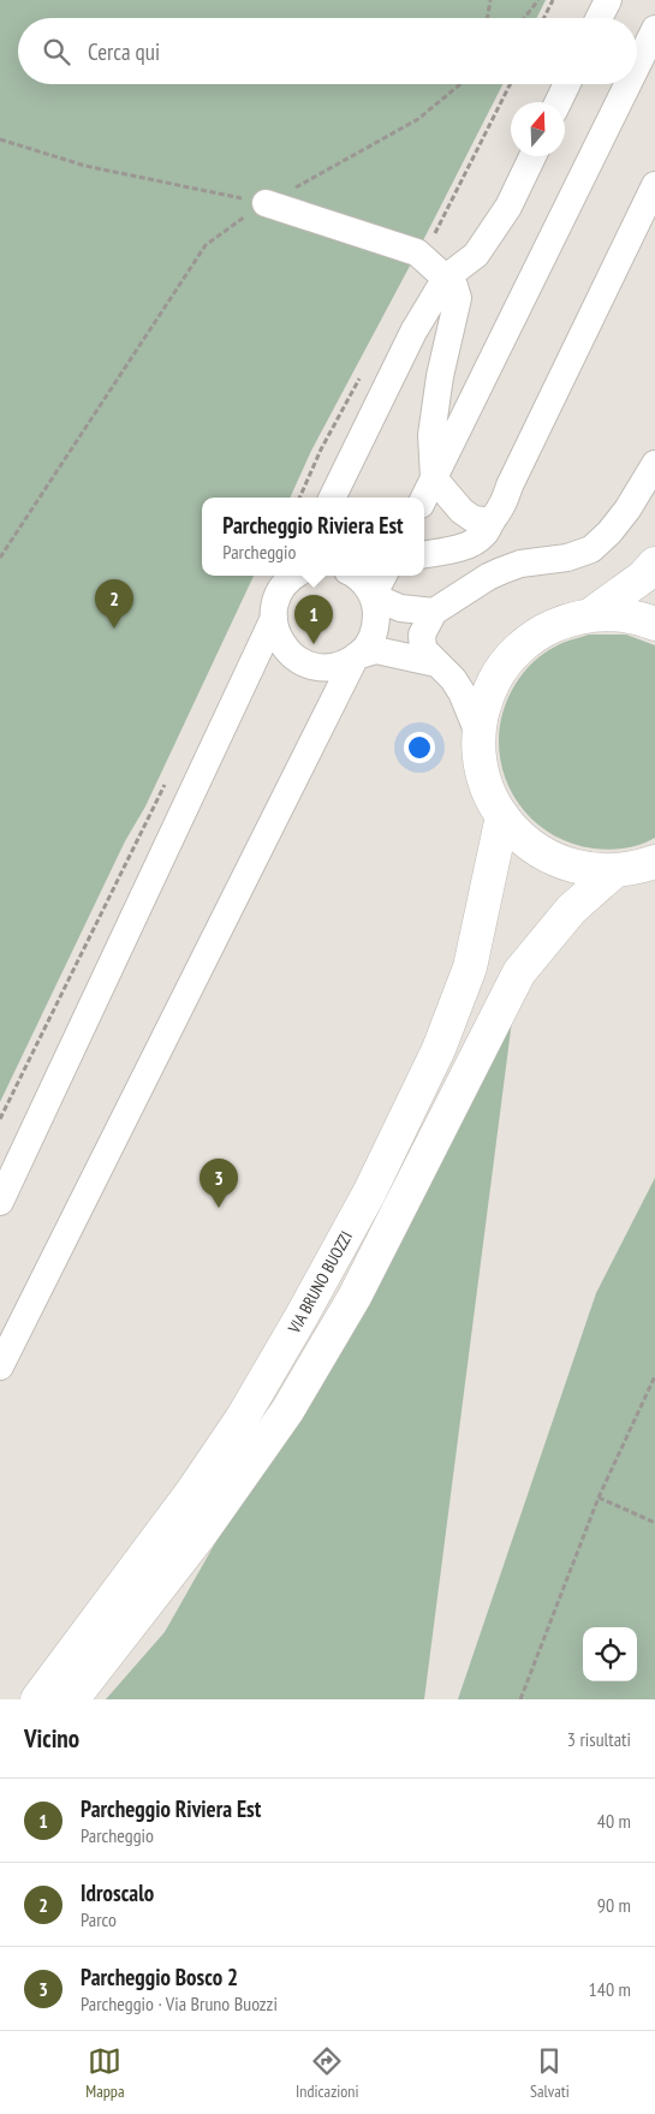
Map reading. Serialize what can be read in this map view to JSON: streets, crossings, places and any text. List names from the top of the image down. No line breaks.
{"streets":{"main road":["VIA BRUNO BUOZZI"]},"north":"top","page":{"search":"Cerca qui","popup":["Parcheggio Riviera Est","Parcheggio"],"pins":["2","1","3"],"heading":["Vicino","3 risultati"],"list":[{"mark":"1","name":"Parcheggio Riviera Est","note":"Parcheggio","value":"40 m"},{"mark":"2","name":"Idroscalo","note":"Parco","value":"90 m"},{"mark":"3","name":"Parcheggio Bosco 2","note":"Parcheggio · Via Bruno Buozzi","value":"140 m"}],"nav":["Mappa","Indicazioni","Salvati"]}}
